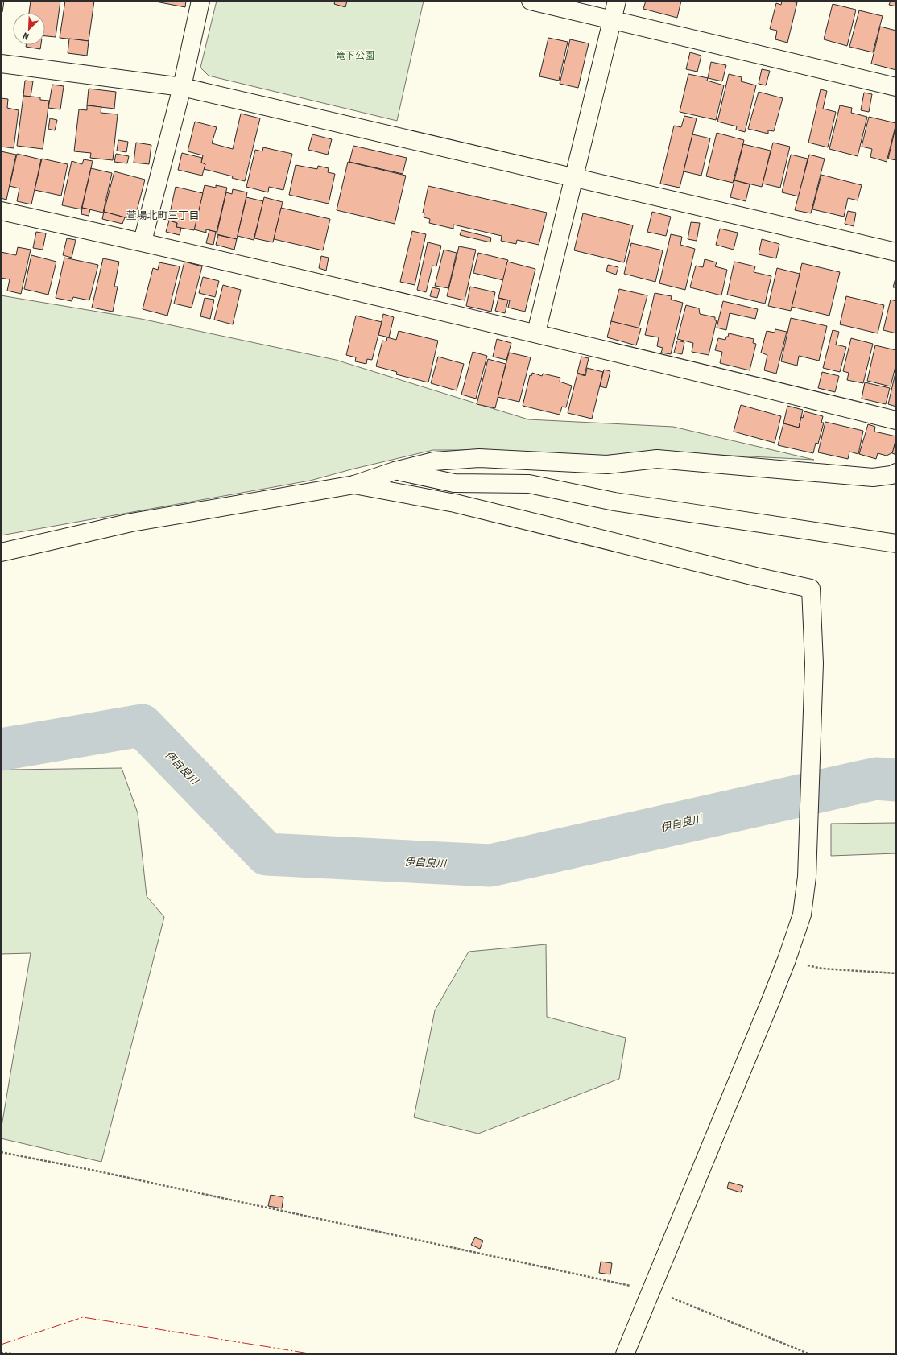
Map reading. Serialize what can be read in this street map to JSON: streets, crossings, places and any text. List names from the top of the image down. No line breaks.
{"districts":["萱場北町三丁目"],"water":["伊自良川"],"parks":["篭下公園"],"north":"bottom left"}
